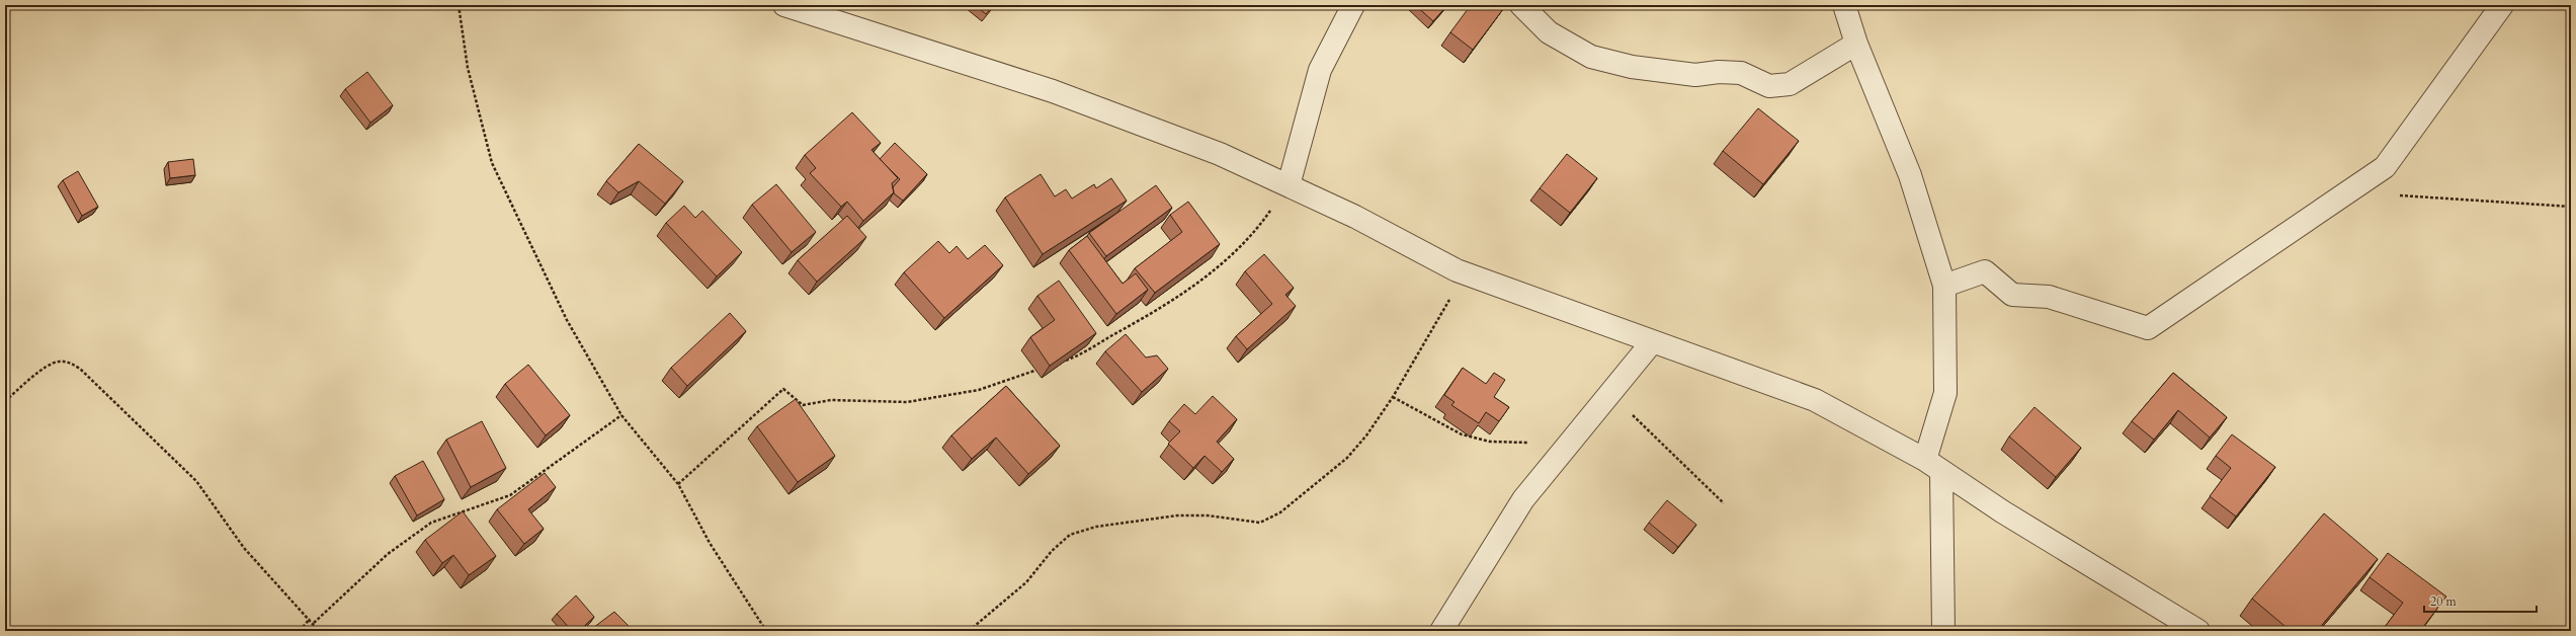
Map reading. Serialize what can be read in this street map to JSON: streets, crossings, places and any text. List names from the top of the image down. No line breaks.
{"scale_bar":"20 m"}
